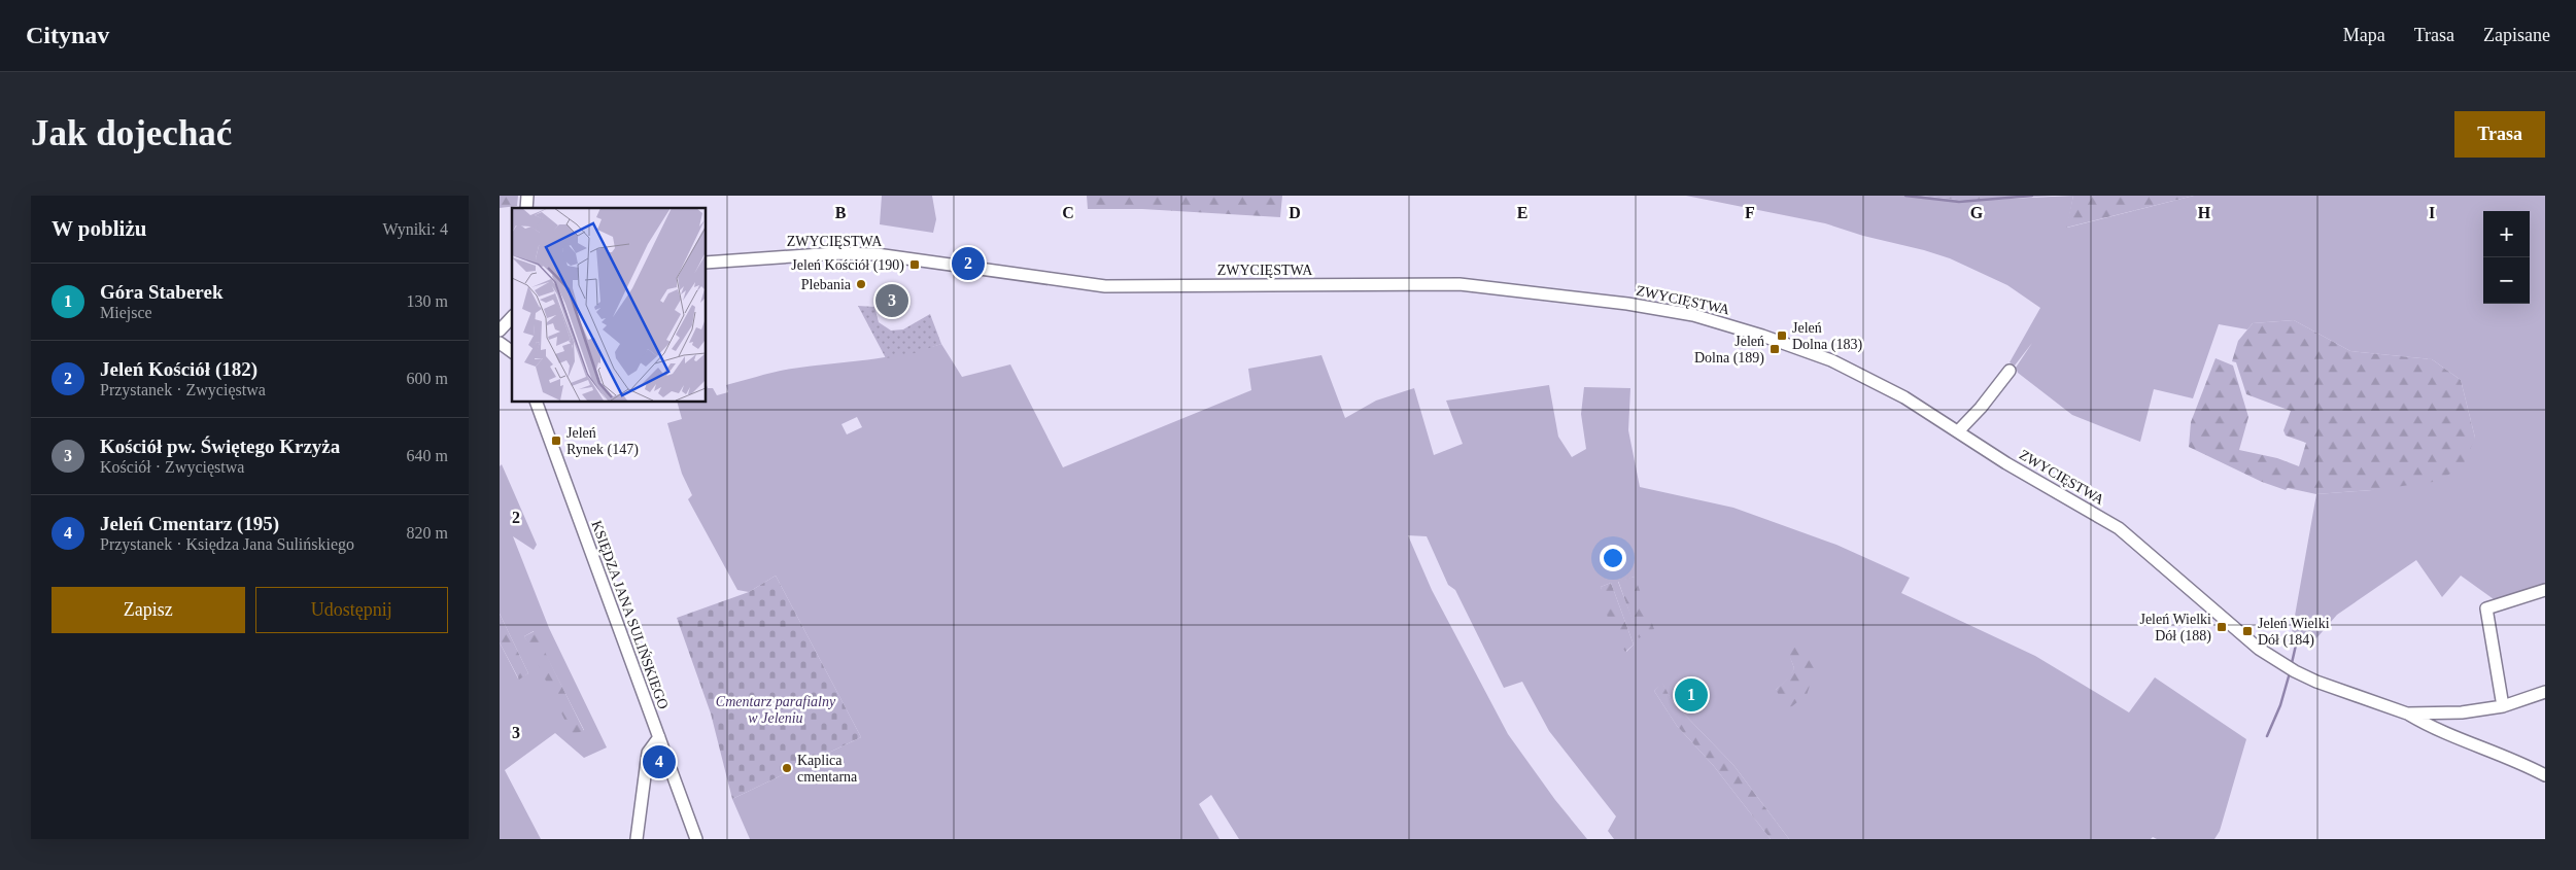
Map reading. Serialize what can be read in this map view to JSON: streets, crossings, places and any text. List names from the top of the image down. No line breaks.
{"streets":{"street":["ZWYCIĘSTWA","KSIĘDZA JANA SULIŃSKIEGO"]},"parks":["Cmentarz parafialny w Jeleniu"],"places":{"transit":["Jeleń Kościół (190)","Jeleń Dolna (183)","Jeleń Dolna (189)","Jeleń Rynek (147)","Jeleń Wielki Dół (188)","Jeleń Wielki Dół (184)"],"other":["Plebania","Kaplica cmentarna"]},"page":{"header":"Citynav","nav":["Mapa","Trasa","Zapisane"],"buttons":["Trasa",["Zapisz","Udostępnij"]],"title":"Jak dojechać","heading":["W pobliżu","Wyniki: 4"],"map_buttons":["+","−"],"pins":["2","3","1","4"],"list":[{"mark":"1","name":"Góra Staberek","note":"Miejsce","value":"130 m"},{"mark":"2","name":"Jeleń Kościół (182)","note":"Przystanek · Zwycięstwa","value":"600 m"},{"mark":"3","name":"Kościół pw. Świętego Krzyża","note":"Kościół · Zwycięstwa","value":"640 m"},{"mark":"4","name":"Jeleń Cmentarz (195)","note":"Przystanek · Księdza Jana Sulińskiego","value":"820 m"}]},"grid":{"columns":["B","C","D","E","F","G","H","I"],"rows":["2","3"]}}
